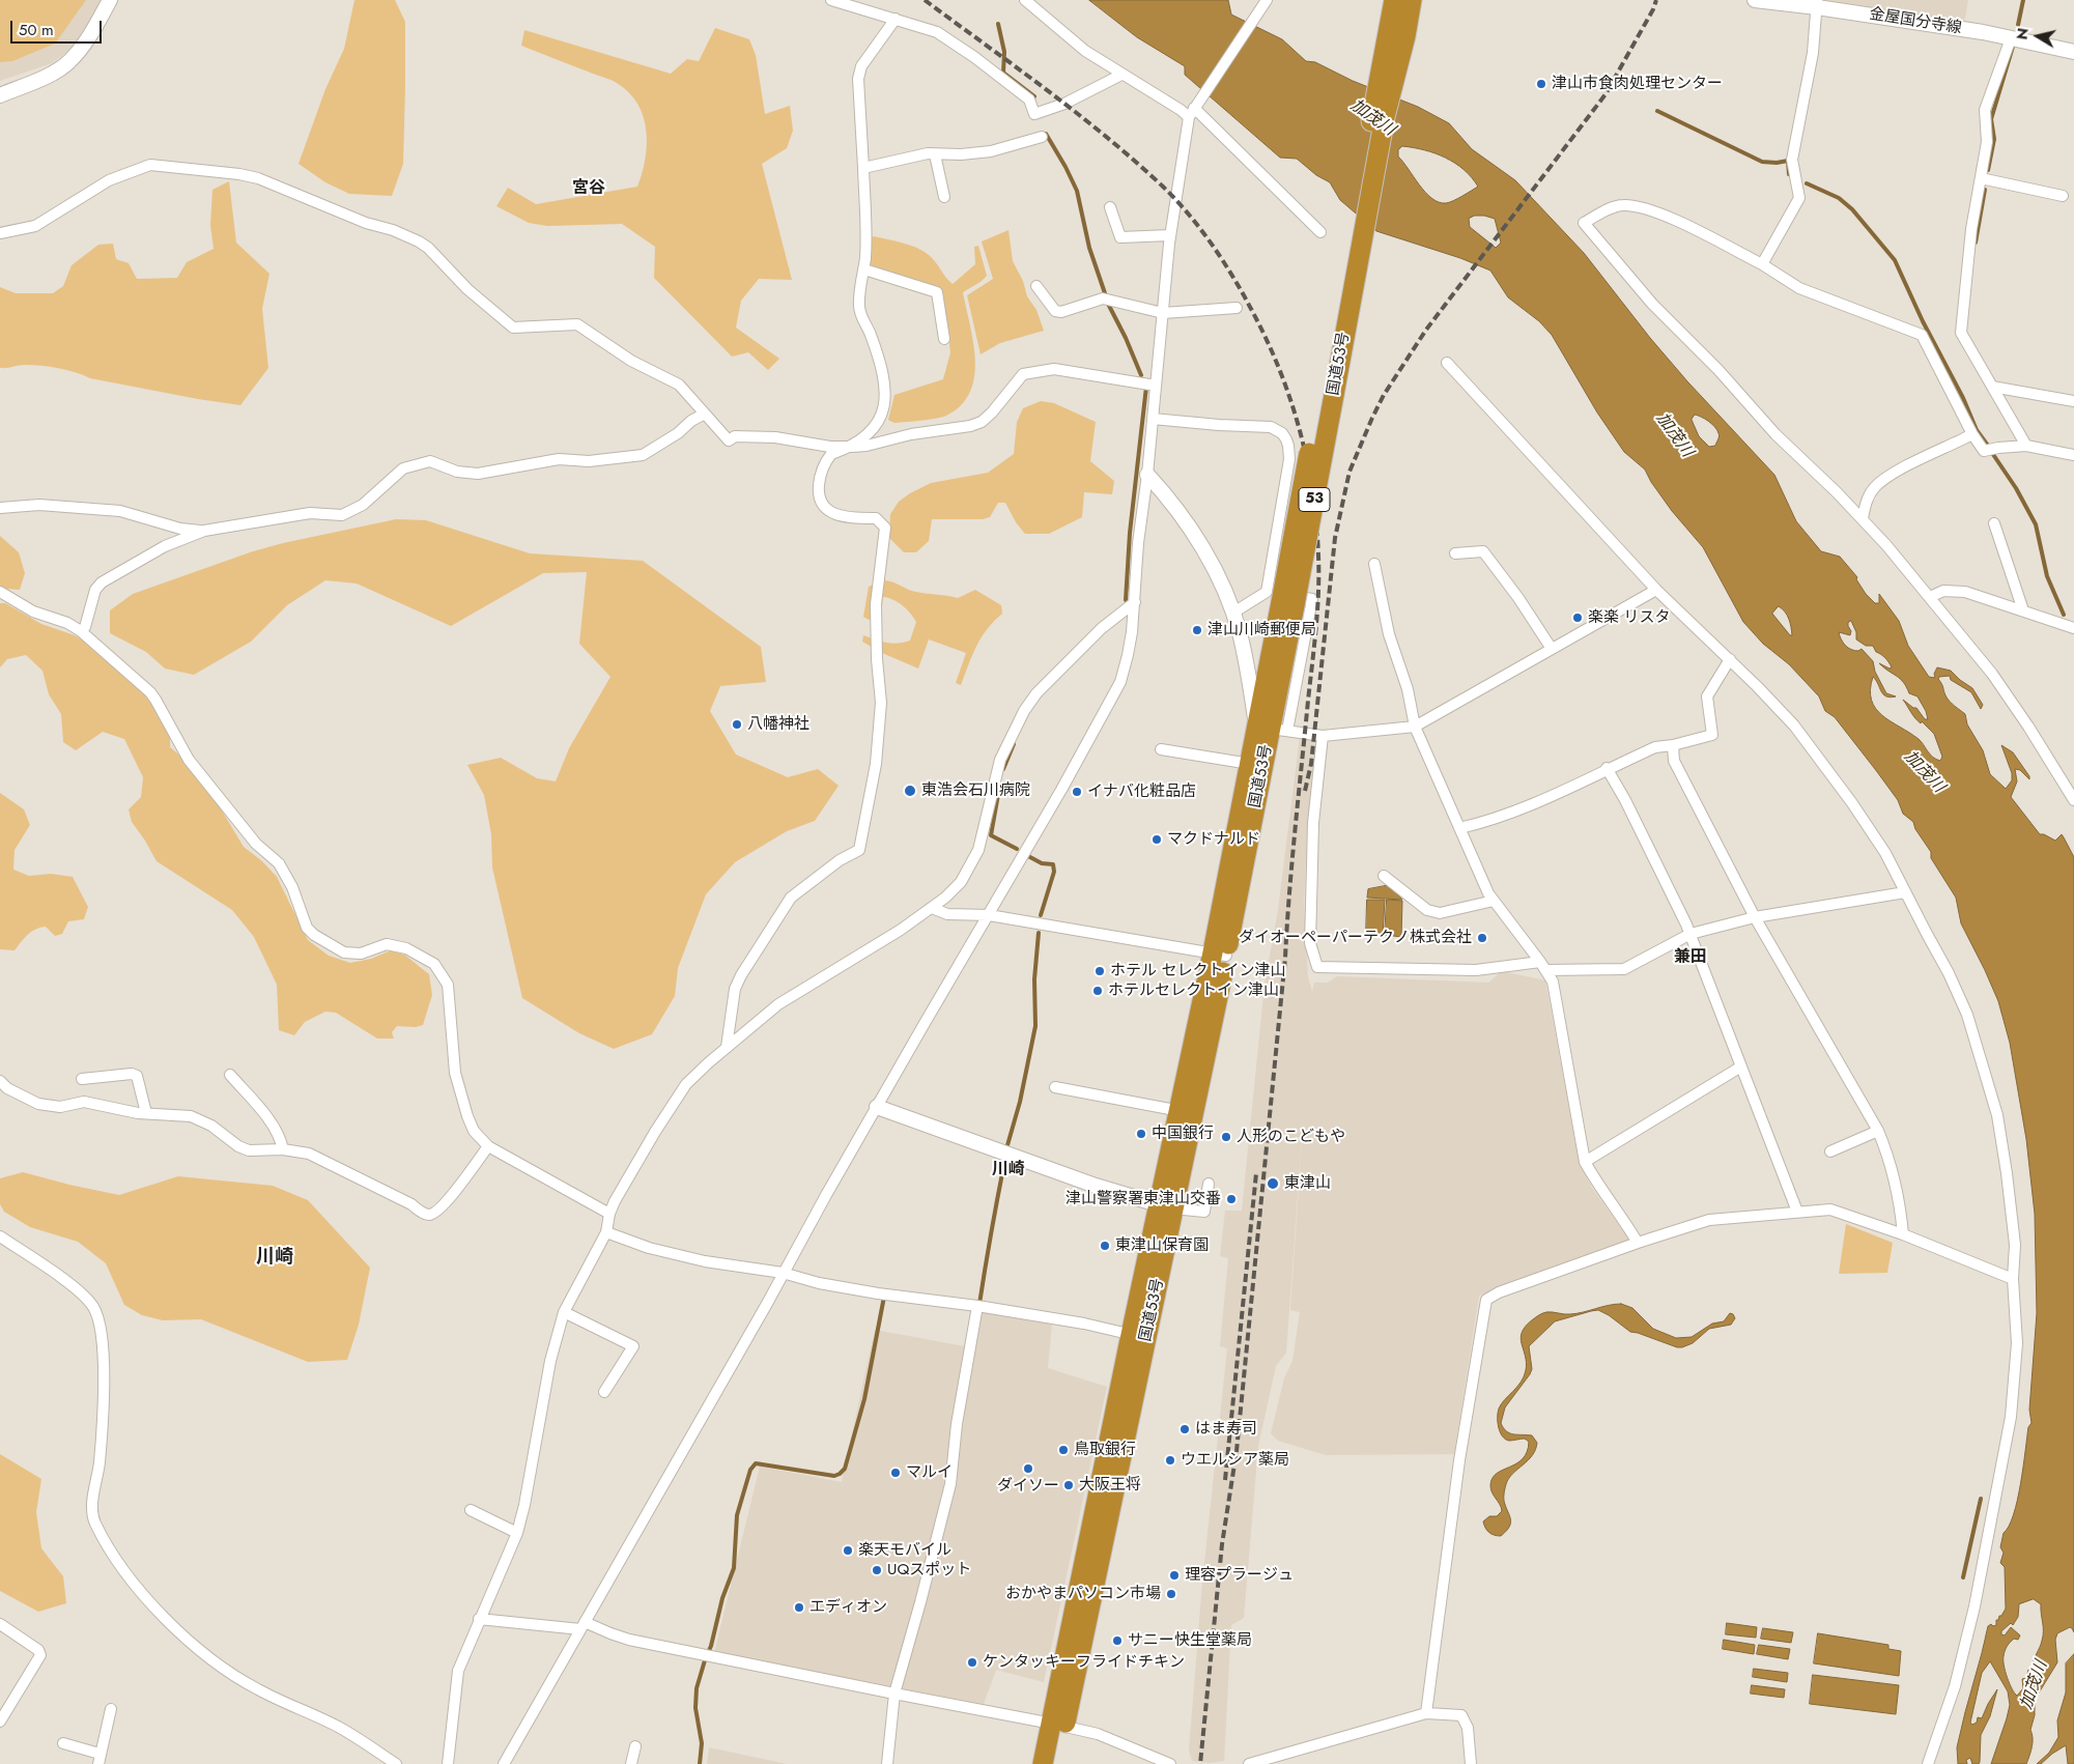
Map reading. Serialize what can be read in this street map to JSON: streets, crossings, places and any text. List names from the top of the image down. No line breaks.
{"streets":{"highway":["国道53号","53"],"street":["金屋国分寺線"]},"districts":["宮谷","兼田","川崎","川崎"],"water":["加茂川"],"places":["津山市食肉処理センター","楽楽 リスタ","津山川崎郵便局","八幡神社","東浩会石川病院","イナバ化粧品店","マクドナルド","ダイオーペーパーテクノ株式会社","ホテル セレクトイン津山","ホテルセレクトイン津山","中国銀行","人形のこどもや","東津山","津山警察署東津山交番","東津山保育園","はま寿司","鳥取銀行","ウエルシア薬局","ダイソー","マルイ","大阪王将","楽天モバイル","UQスポット","理容プラージュ","おかやまパソコン市場","エディオン","サニー快生堂薬局","ケンタッキーフライドチキン"],"scale_bar":"50 m","north":"left"}
